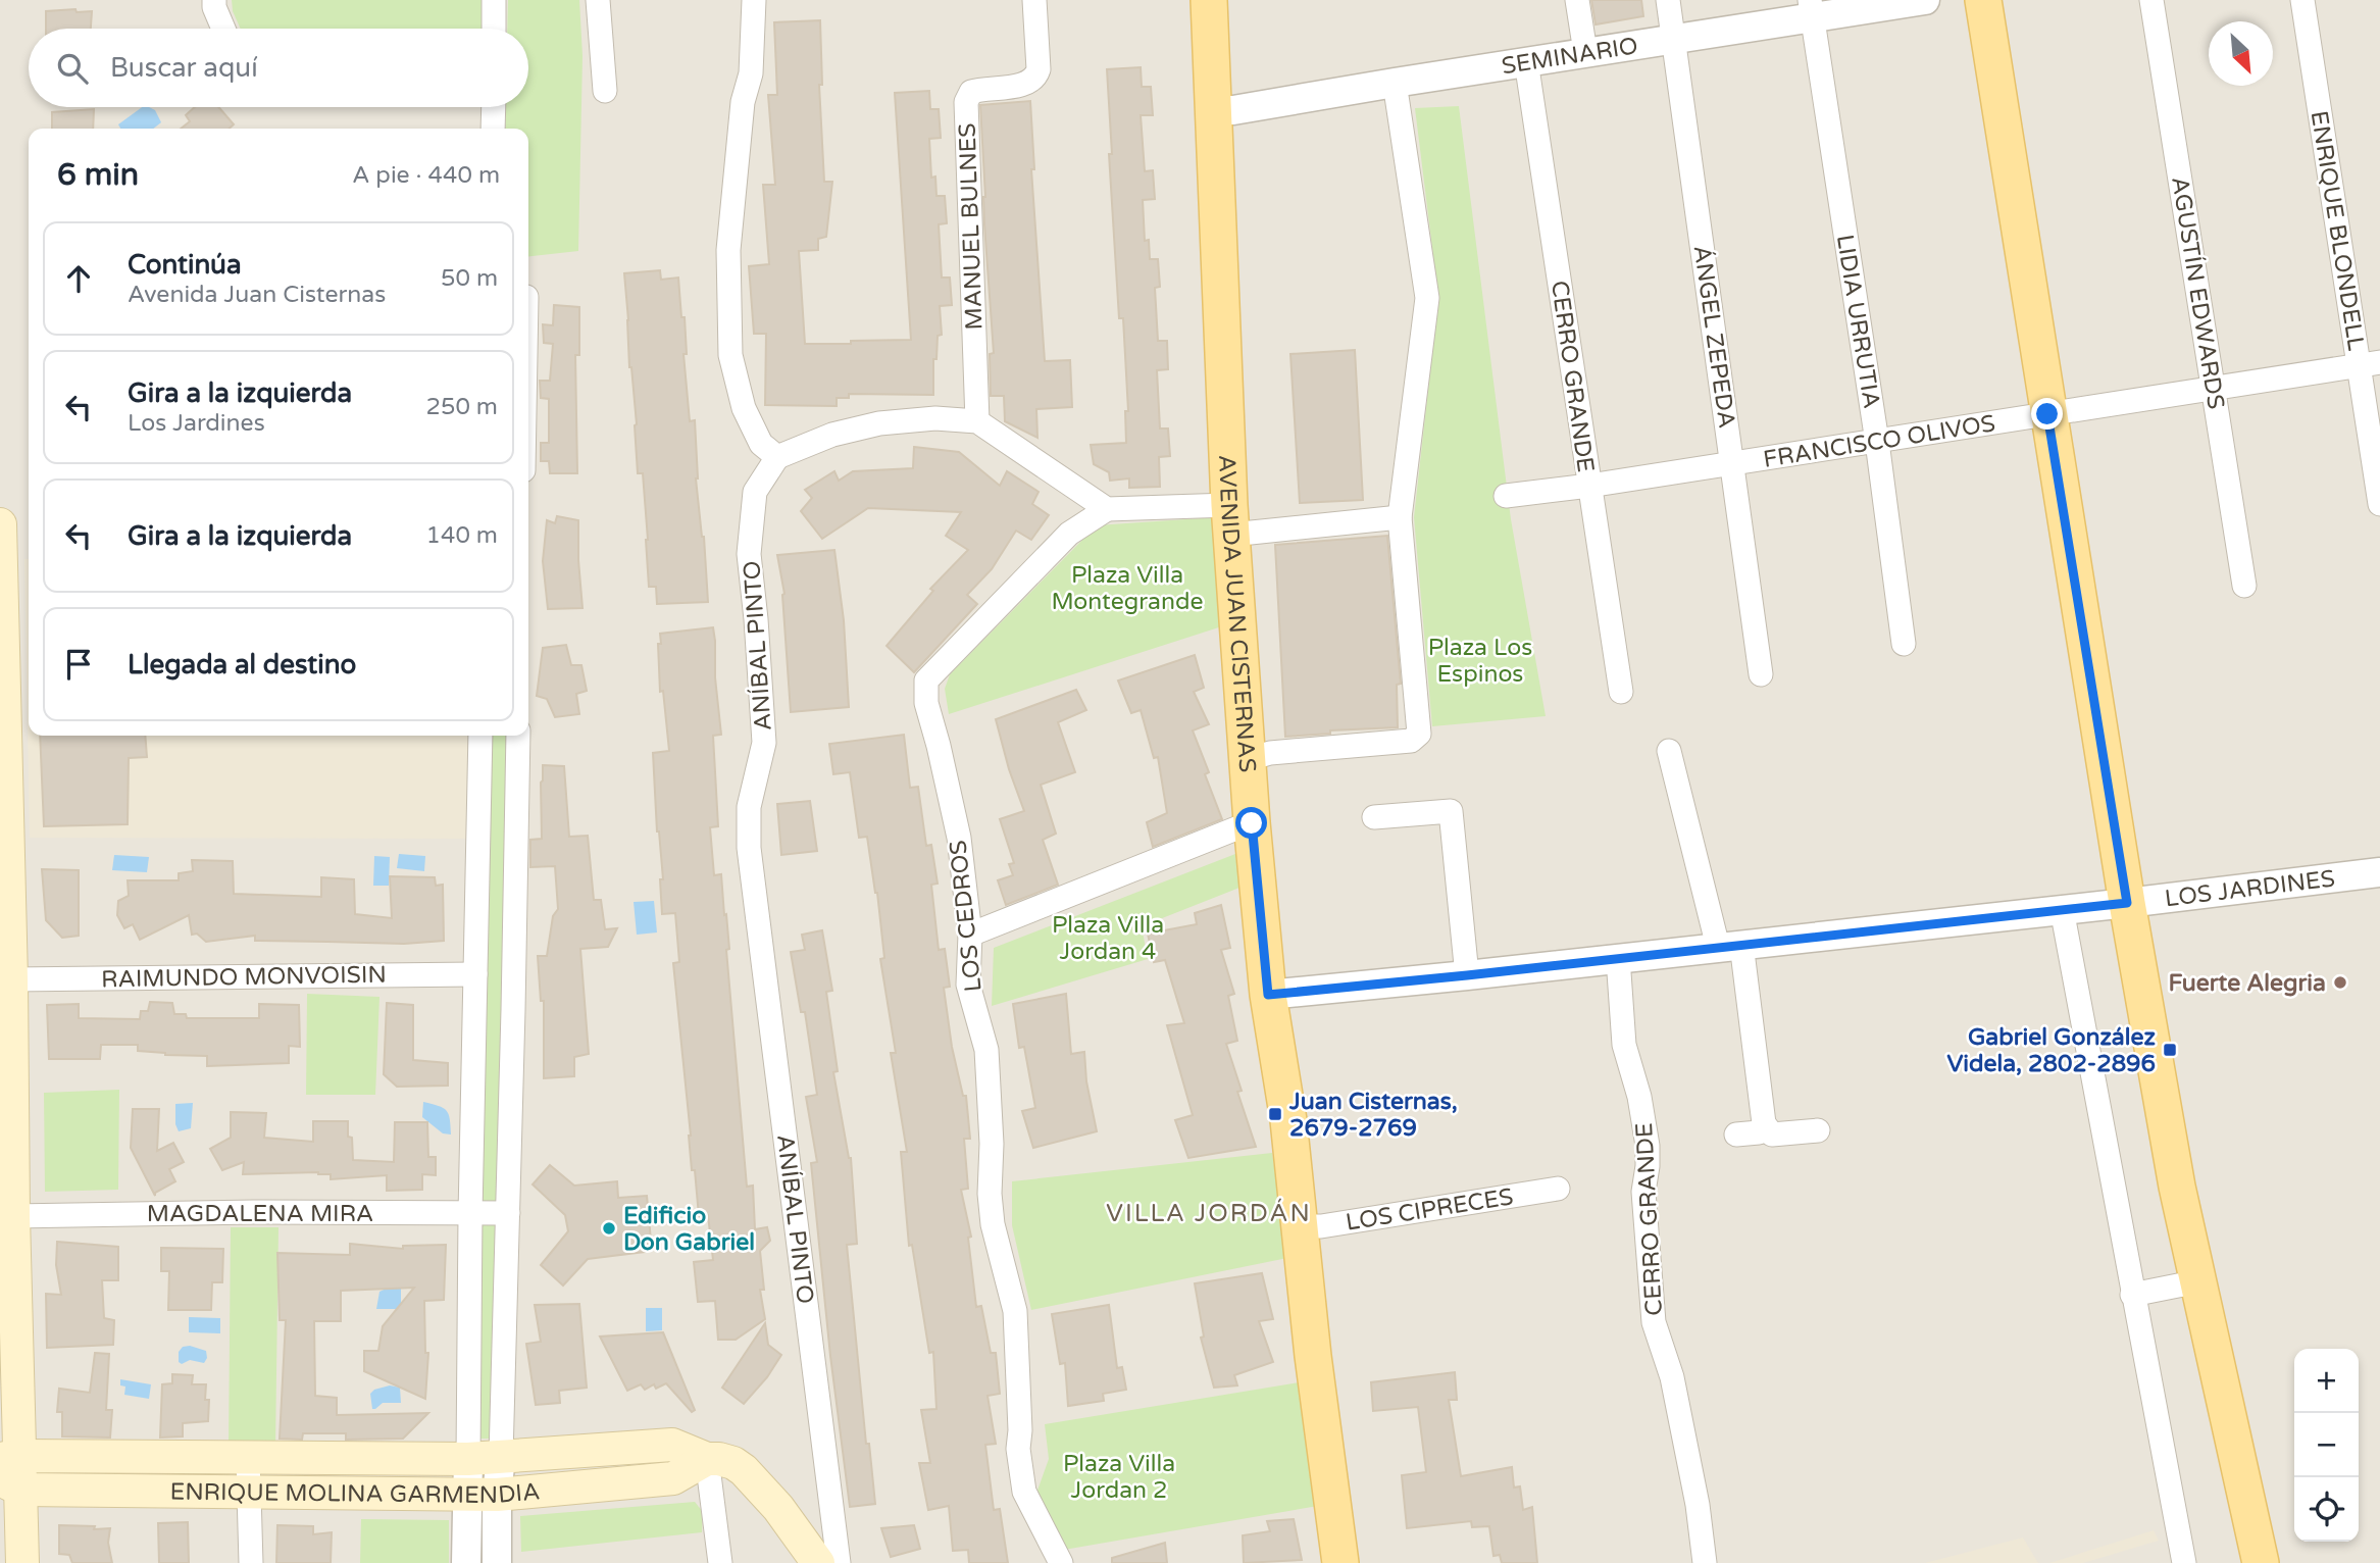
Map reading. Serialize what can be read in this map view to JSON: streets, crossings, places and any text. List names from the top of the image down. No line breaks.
{"streets":{"main road":["AVENIDA JUAN CISTERNAS","ENRIQUE MOLINA GARMENDIA"],"street":["SEMINARIO","MANUEL BULNES","ENRIQUE BLONDELL","AGUSTÍN EDWARDS","LIDIA URRUTIA","ÁNGEL ZEPEDA","CERRO GRANDE","FRANCISCO OLIVOS","ANÍBAL PINTO","LOS JARDINES","LOS CEDROS","RAIMUNDO MONVOISIN","LOS CIPRECES","MAGDALENA MIRA"]},"crossings":[["SEMINARIO","LIDIA URRUTIA"],["SEMINARIO","ÁNGEL ZEPEDA"],["SEMINARIO","CERRO GRANDE"],["SEMINARIO","AVENIDA JUAN CISTERNAS"],["ENRIQUE BLONDELL","FRANCISCO OLIVOS"],["AGUSTÍN EDWARDS","FRANCISCO OLIVOS"],["LIDIA URRUTIA","FRANCISCO OLIVOS"],["ÁNGEL ZEPEDA","FRANCISCO OLIVOS"],["CERRO GRANDE","FRANCISCO OLIVOS"],["CERRO GRANDE","LOS JARDINES"],["AVENIDA JUAN CISTERNAS","LOS JARDINES"],["AVENIDA JUAN CISTERNAS","LOS CIPRECES"]],"districts":["VILLA JORDÁN"],"parks":["Plaza Villa Montegrande","Plaza Los Espinos","Plaza Villa Jordan 4","Plaza Villa Jordan 2"],"places":{"other":["Fuerte Alegria","Edificio Don Gabriel"],"transit":["Gabriel González Videla, 2802-2896","Juan Cisternas, 2679-2769"]},"north":"bottom right","page":{"search":"Buscar aquí","heading":["6 min","A pie · 440 m"],"list":[["Continúa","Avenida Juan Cisternas","50 m"],["Gira a la izquierda","Los Jardines","250 m"],["Gira a la izquierda","140 m"],"Llegada al destino"],"map_buttons":["+","−"]}}
